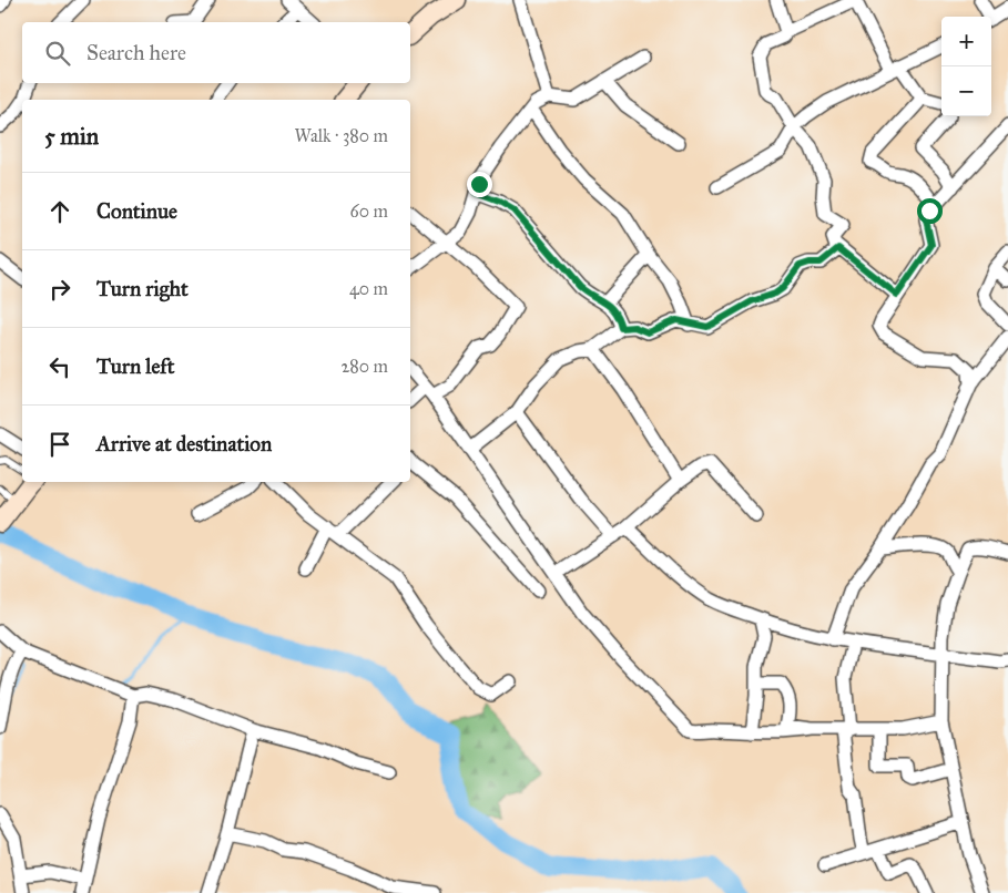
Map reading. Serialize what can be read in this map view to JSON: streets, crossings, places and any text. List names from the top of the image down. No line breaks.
{"page":{"map_buttons":["+","−"],"search":"Search here","heading":["5 min","Walk · 380 m"],"list":[["Continue","60 m"],["Turn right","40 m"],["Turn left","280 m"],"Arrive at destination"]}}
